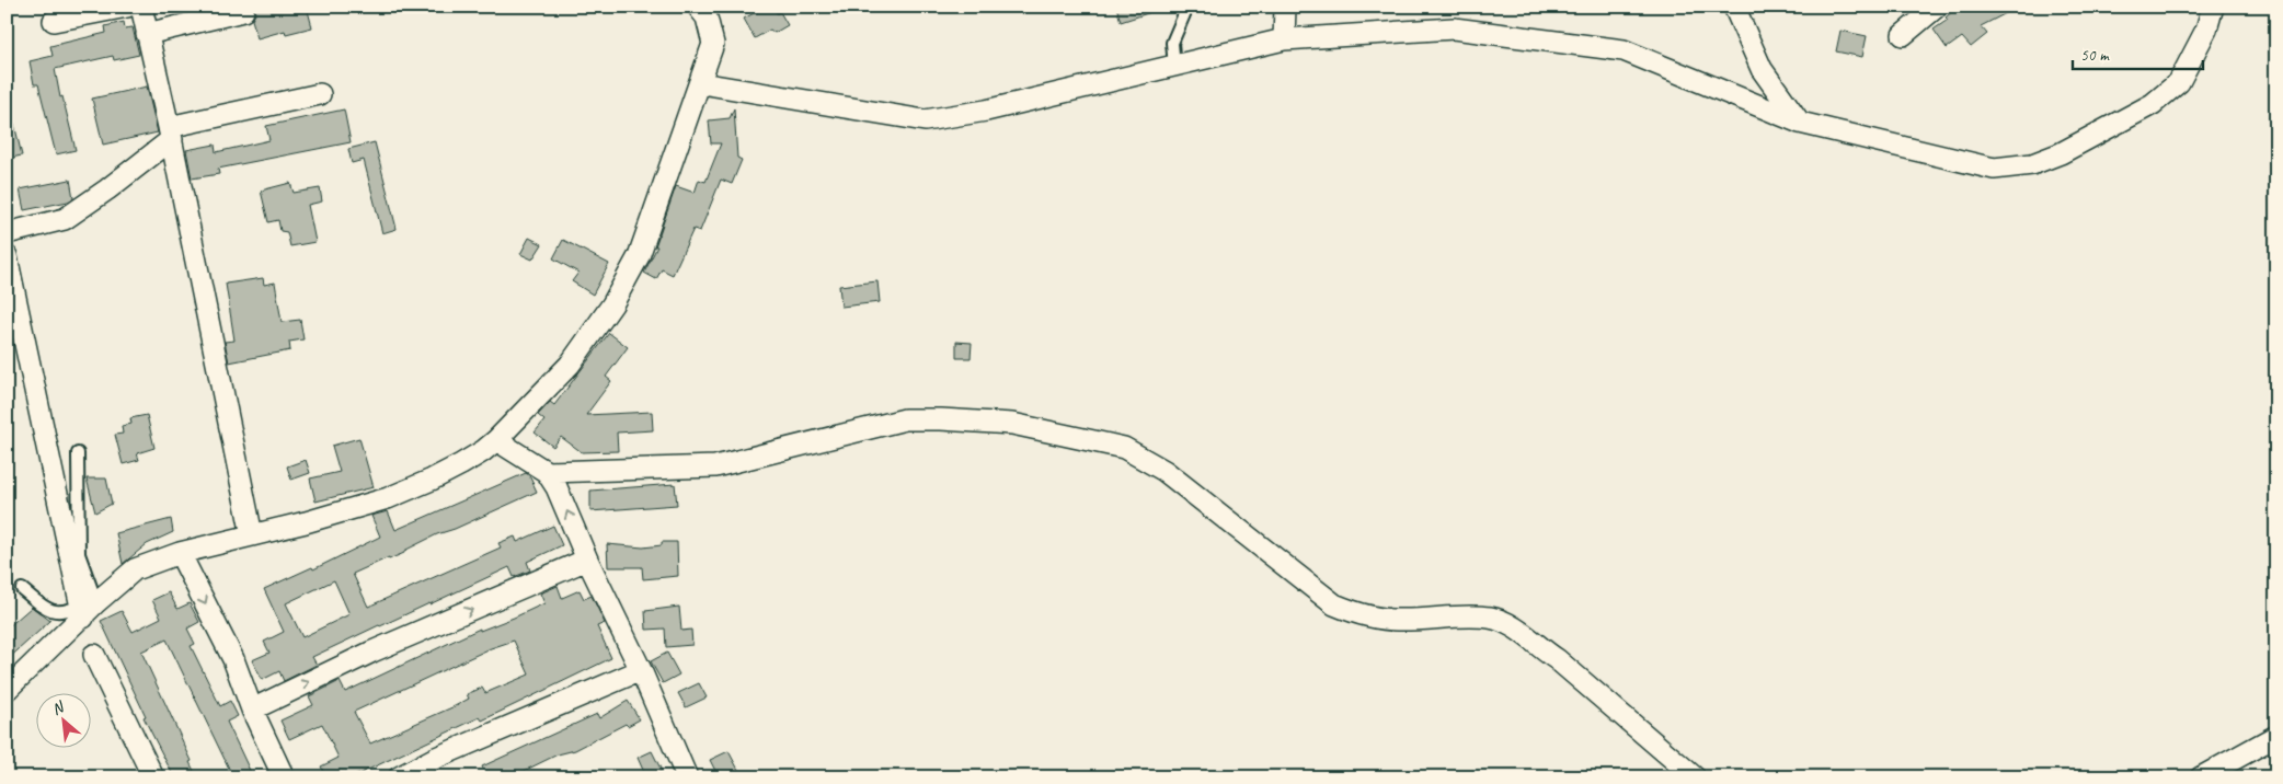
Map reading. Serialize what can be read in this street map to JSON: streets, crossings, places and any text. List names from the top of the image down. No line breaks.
{"scale_bar":"50 m","north":"top left"}
